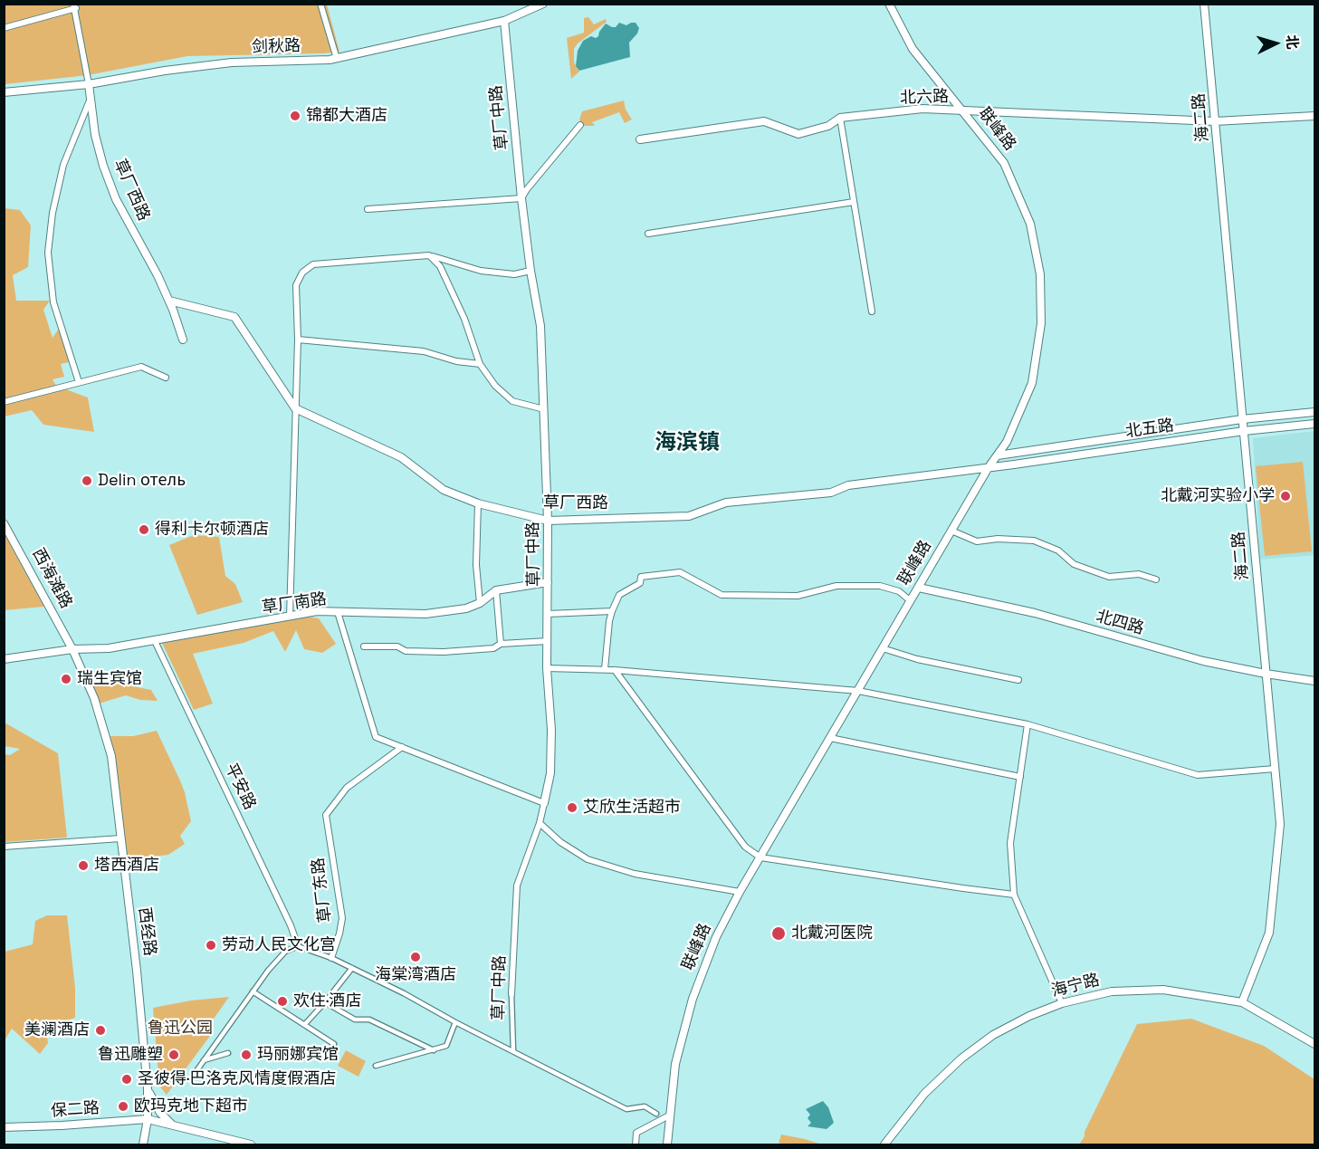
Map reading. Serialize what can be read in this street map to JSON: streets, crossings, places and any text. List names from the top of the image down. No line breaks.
{"streets":{"main road":["剑秋路","联峰路","草厂西路","北五路","西海滩路","西经路","海宁路"],"street":["北六路","草厂中路","海二路","草厂南路","北四路","平安路","草厂东路","保二路"]},"crossings":[["剑秋路","草厂中路"],["剑秋路","草厂西路"],["北六路","海二路"],["北六路","联峰路"],["草厂中路","草厂西路"],["草厂中路","草厂南路"],["海二路","北五路"],["海二路","北四路"],["海二路","海宁路"],["联峰路","草厂西路"],["联峰路","北五路"],["联峰路","北四路"],["草厂西路","北五路"],["西海滩路","草厂南路"],["西海滩路","西经路"],["草厂南路","平安路"],["草厂南路","西经路"],["西经路","保二路"]],"districts":["海滨镇"],"parks":["鲁迅公园"],"places":["锦都大酒店","Delin отель","北戴河实验小学","得利卡尔顿酒店","瑞生宾馆","艾欣生活超市","塔西酒店","北戴河医院","劳动人民文化宫","海棠湾酒店","欢住·酒店","美澜酒店","鲁迅雕塑","玛丽娜宾馆","圣彼得·巴洛克风情度假酒店","欧玛克地下超市"],"north":"right"}
